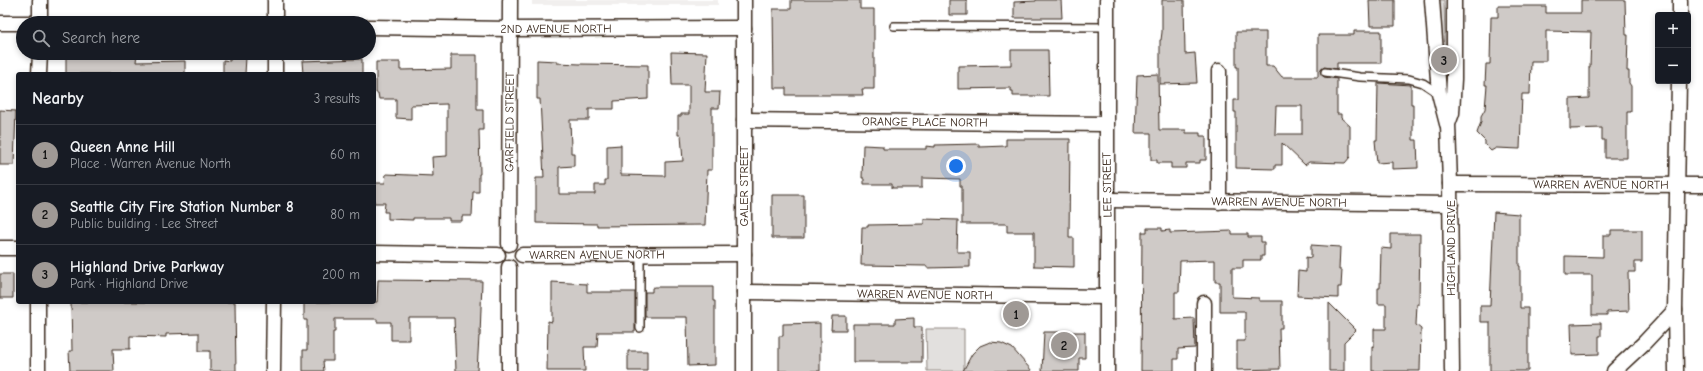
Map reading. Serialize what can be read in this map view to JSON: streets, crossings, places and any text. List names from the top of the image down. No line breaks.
{"streets":{"street":["2ND AVENUE NORTH","GARFIELD STREET","ORANGE PLACE NORTH","LEE STREET","WARREN AVENUE NORTH","GALER STREET","HIGHLAND DRIVE"]},"crossings":[["2ND AVENUE NORTH","GARFIELD STREET"],["2ND AVENUE NORTH","GALER STREET"],["GARFIELD STREET","WARREN AVENUE NORTH"],["ORANGE PLACE NORTH","LEE STREET"],["ORANGE PLACE NORTH","GALER STREET"],["LEE STREET","WARREN AVENUE NORTH"],["WARREN AVENUE NORTH","GALER STREET"],["WARREN AVENUE NORTH","HIGHLAND DRIVE"]],"page":{"map_buttons":["+","−"],"search":"Search here","pins":["3","1","2"],"heading":["Nearby","3 results"],"list":[{"mark":"1","name":"Queen Anne Hill","note":"Place · Warren Avenue North","value":"60 m"},{"mark":"2","name":"Seattle City Fire Station Number 8","note":"Public building · Lee Street","value":"80 m"},{"mark":"3","name":"Highland Drive Parkway","note":"Park · Highland Drive","value":"200 m"}]}}
